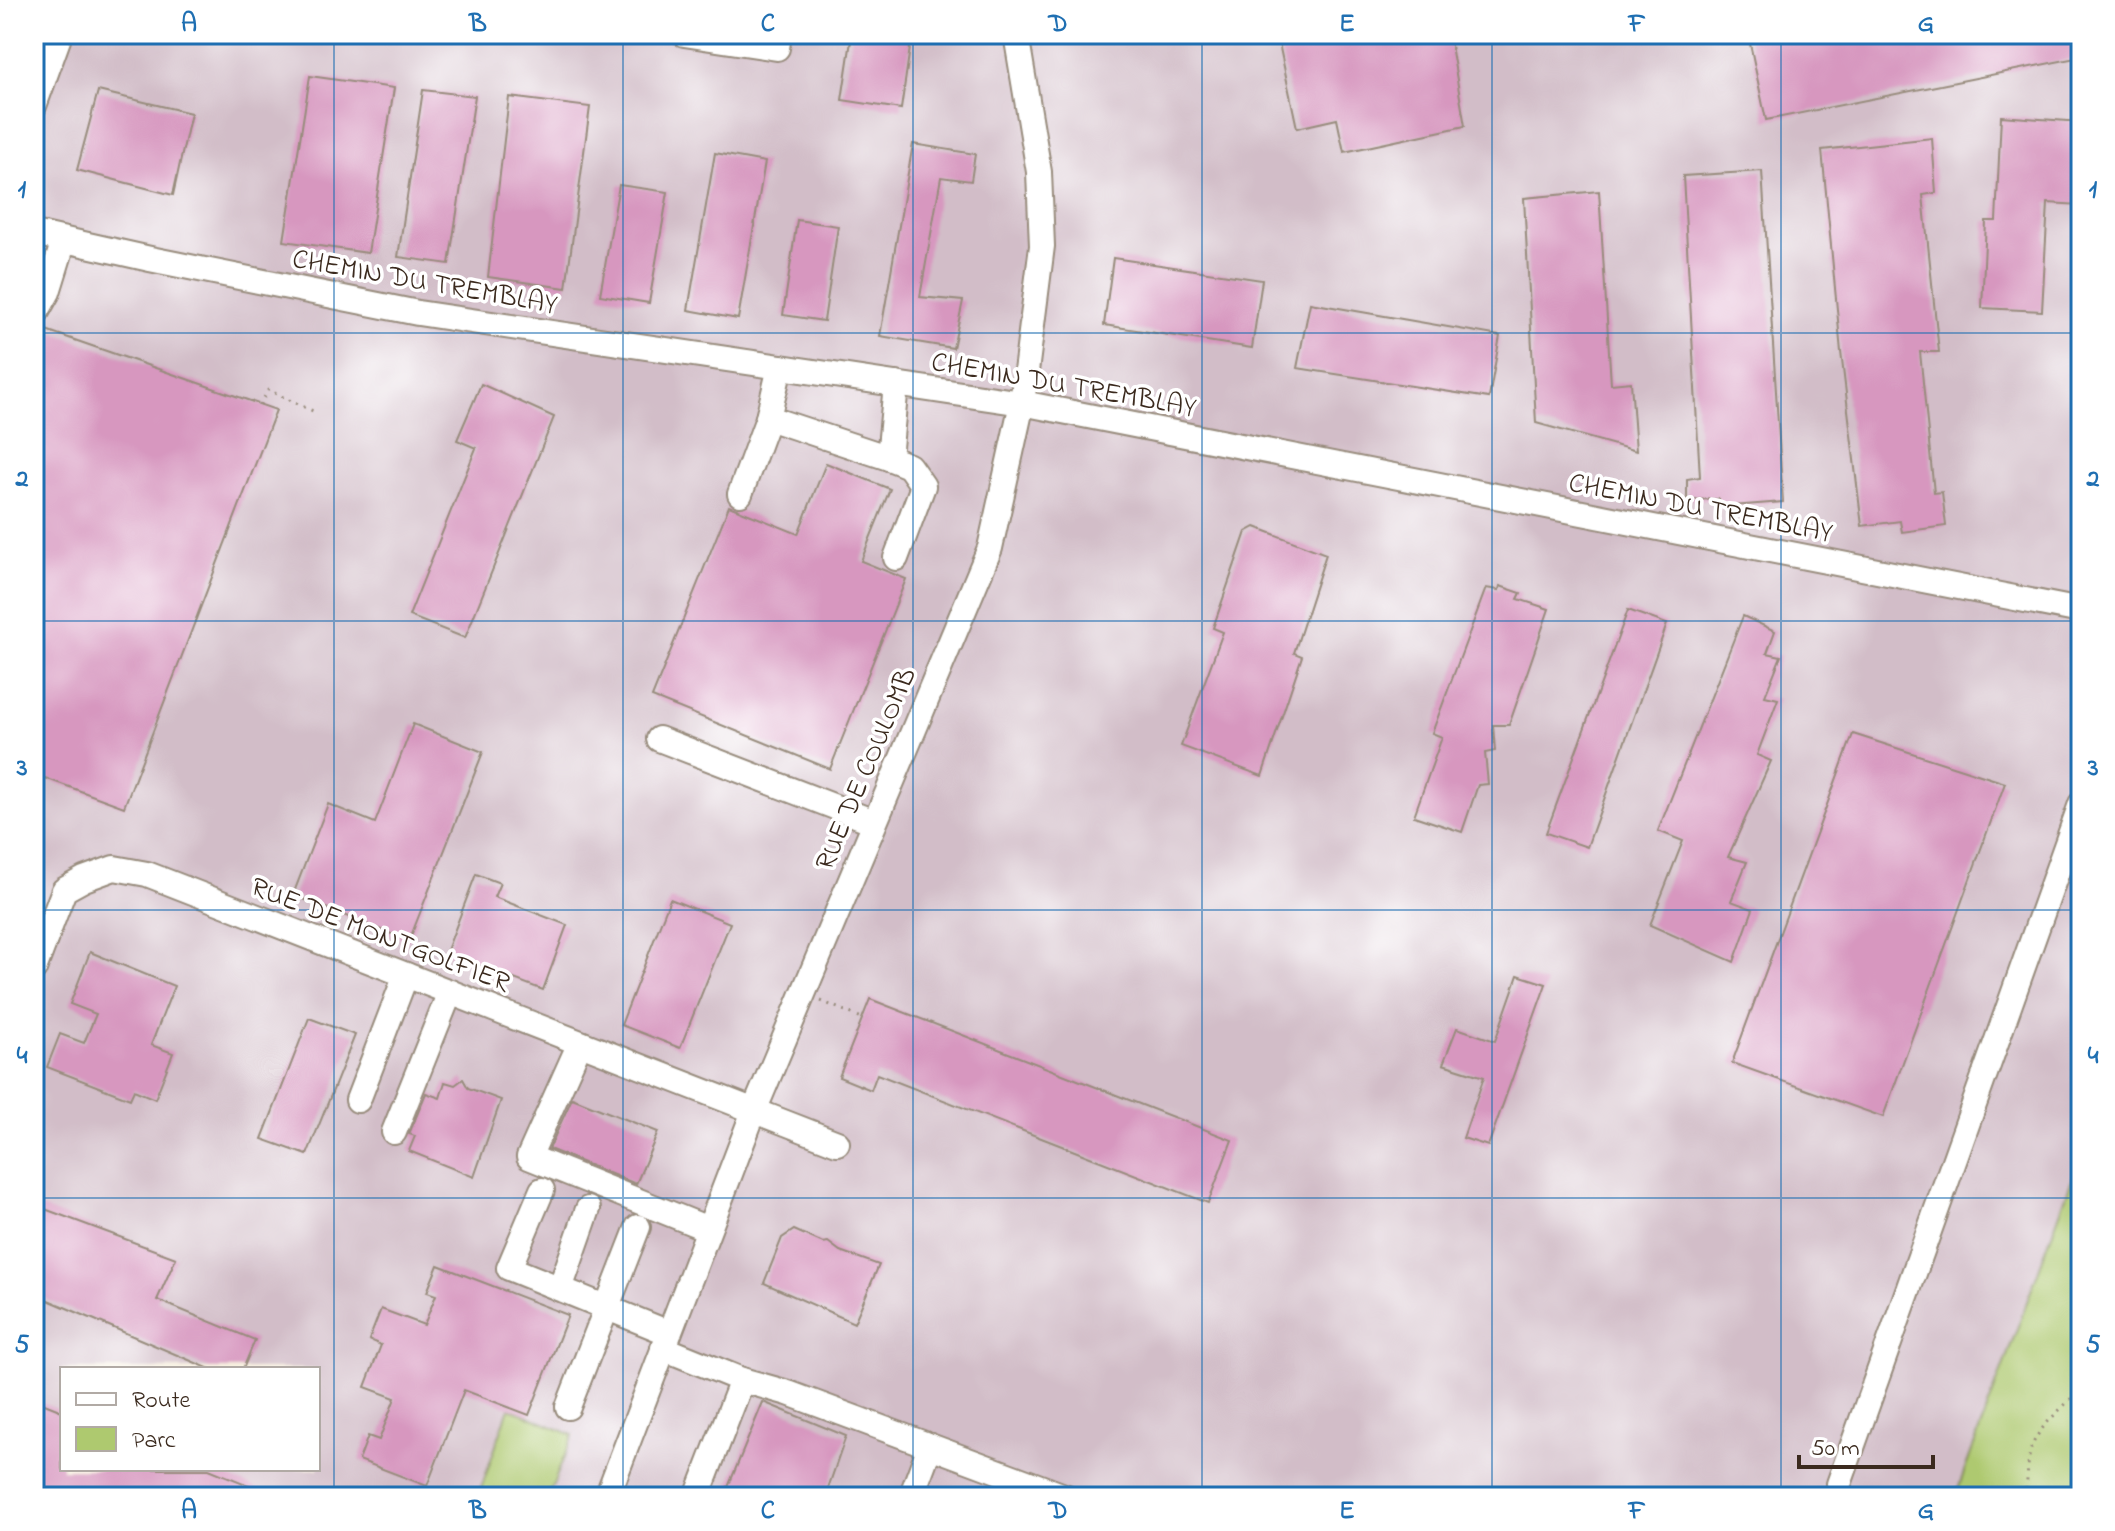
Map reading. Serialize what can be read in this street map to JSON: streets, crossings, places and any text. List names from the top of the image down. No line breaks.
{"streets":{"street":["CHEMIN DU TREMBLAY","RUE DE COULOMB","RUE DE MONTGOLFIER"]},"crossings":[["CHEMIN DU TREMBLAY","RUE DE COULOMB"],["RUE DE COULOMB","RUE DE MONTGOLFIER"]],"legend":["Route","Parc"],"scale_bar":"50 m","grid":{"columns":["A","B","C","D","E","F","G"],"rows":["1","2","3","4","5"]}}
